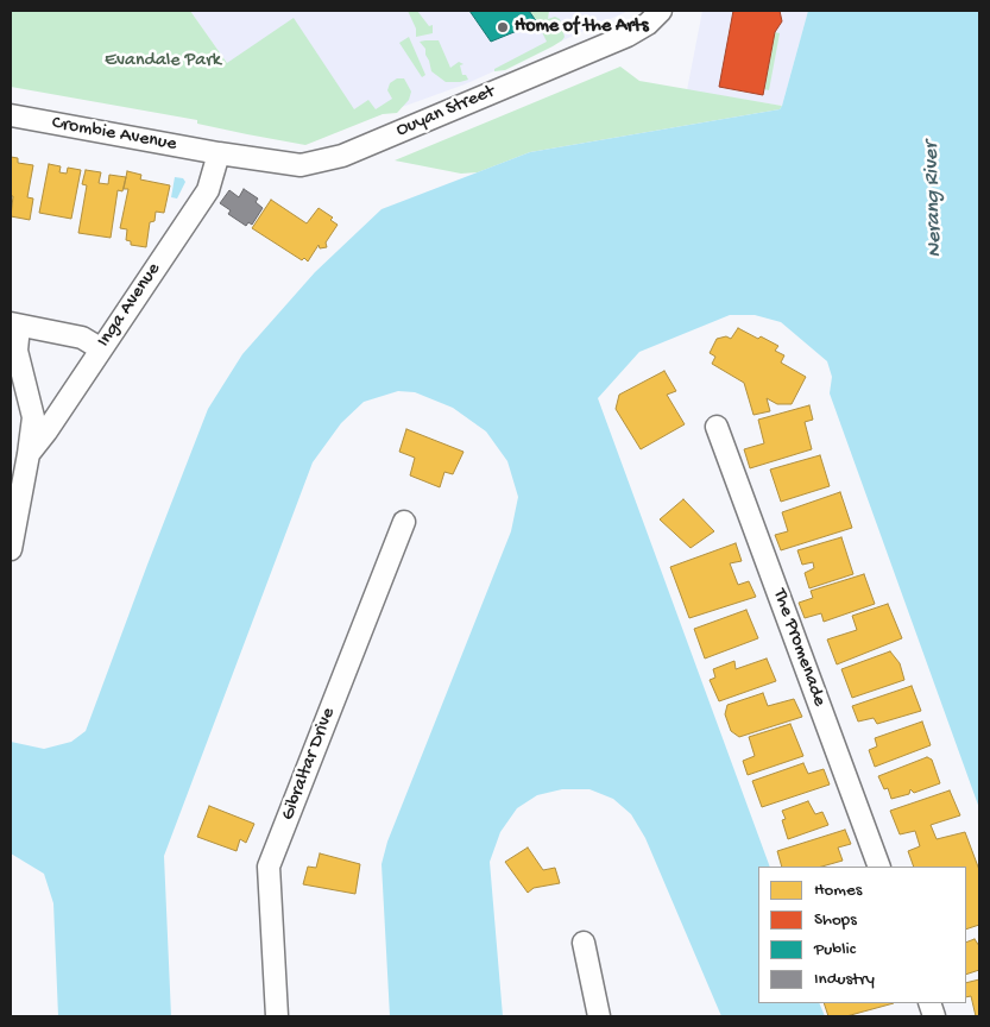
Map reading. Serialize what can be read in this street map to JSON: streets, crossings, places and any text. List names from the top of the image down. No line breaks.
{"streets":{"street":["Ouyan Street","Crombie Avenue","Inga Avenue","The Promenade","Gibraltar Drive"]},"crossings":[["Ouyan Street","Crombie Avenue"],["Ouyan Street","Inga Avenue"],["Crombie Avenue","Inga Avenue"]],"water":["Nerang River"],"parks":["Evandale Park"],"places":["Home of the Arts"],"legend":["Homes","Shops","Public","Industry"]}
